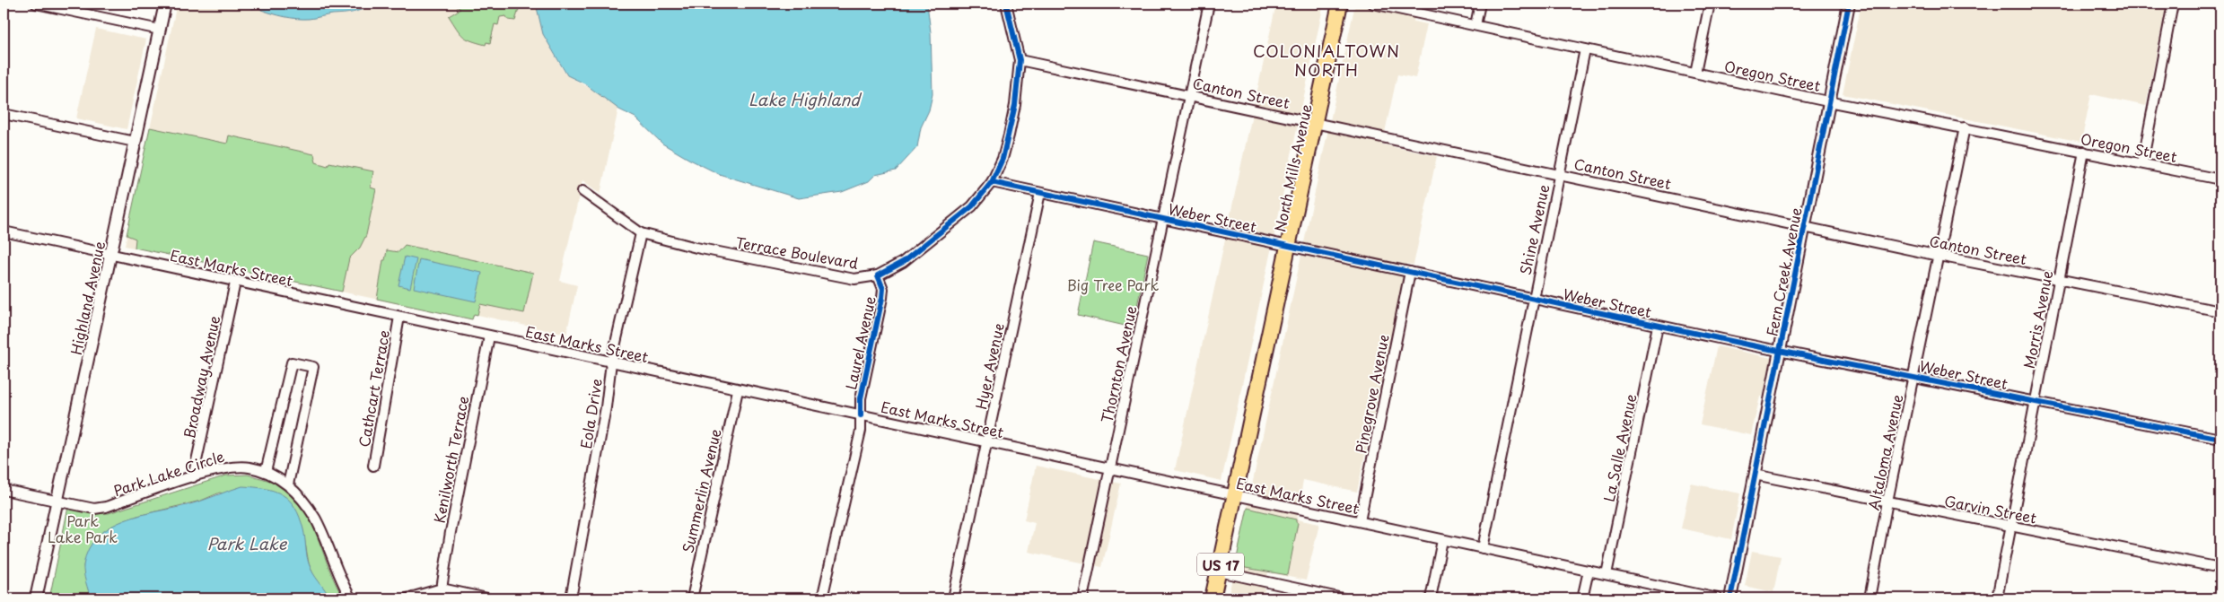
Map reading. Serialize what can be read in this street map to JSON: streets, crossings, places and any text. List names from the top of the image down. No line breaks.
{"streets":{"main road":["North Mills Avenue","US 17"],"street":["Oregon Street","Canton Street","Weber Street","Shine Avenue","Terrace Boulevard","East Marks Street","Fern Creek Avenue","Highland Avenue","Morris Avenue","Laurel Avenue","Thornton Avenue","Hyer Avenue","Broadway Avenue","Cathcart Terrace","Pinegrove Avenue","Eola Drive","La Salle Avenue","Altaloma Avenue","Kenilworth Terrace","Park Lake Circle","Summerlin Avenue","Garvin Street"]},"crossings":[["Oregon Street","Shine Avenue"],["Oregon Street","Fern Creek Avenue"],["Oregon Street","Morris Avenue"],["Oregon Street","Altaloma Avenue"],["Canton Street","North Mills Avenue"],["Canton Street","Shine Avenue"],["Canton Street","Terrace Boulevard"],["Canton Street","Fern Creek Avenue"],["Canton Street","Morris Avenue"],["Canton Street","Thornton Avenue"],["Canton Street","Altaloma Avenue"],["North Mills Avenue","Weber Street"],["North Mills Avenue","East Marks Street"],["Weber Street","Shine Avenue"],["Weber Street","Terrace Boulevard"],["Weber Street","Fern Creek Avenue"],["Weber Street","Morris Avenue"],["Weber Street","Thornton Avenue"],["Weber Street","Hyer Avenue"],["Weber Street","Pinegrove Avenue"],["Weber Street","La Salle Avenue"],["Weber Street","Altaloma Avenue"],["Shine Avenue","East Marks Street"],["Terrace Boulevard","Laurel Avenue"],["Terrace Boulevard","Eola Drive"],["East Marks Street","Highland Avenue"],["East Marks Street","Laurel Avenue"],["East Marks Street","Thornton Avenue"],["East Marks Street","Hyer Avenue"],["East Marks Street","Broadway Avenue"],["East Marks Street","Cathcart Terrace"],["East Marks Street","Pinegrove Avenue"],["East Marks Street","Eola Drive"],["East Marks Street","La Salle Avenue"],["East Marks Street","Kenilworth Terrace"],["East Marks Street","Summerlin Avenue"],["Fern Creek Avenue","Garvin Street"],["Highland Avenue","Park Lake Circle"],["Morris Avenue","Garvin Street"],["Broadway Avenue","Park Lake Circle"],["Altaloma Avenue","Garvin Street"]],"districts":["COLONIALTOWN NORTH"],"water":["Lake Highland","Park Lake"],"parks":["Big Tree Park","Park Lake Park"]}
